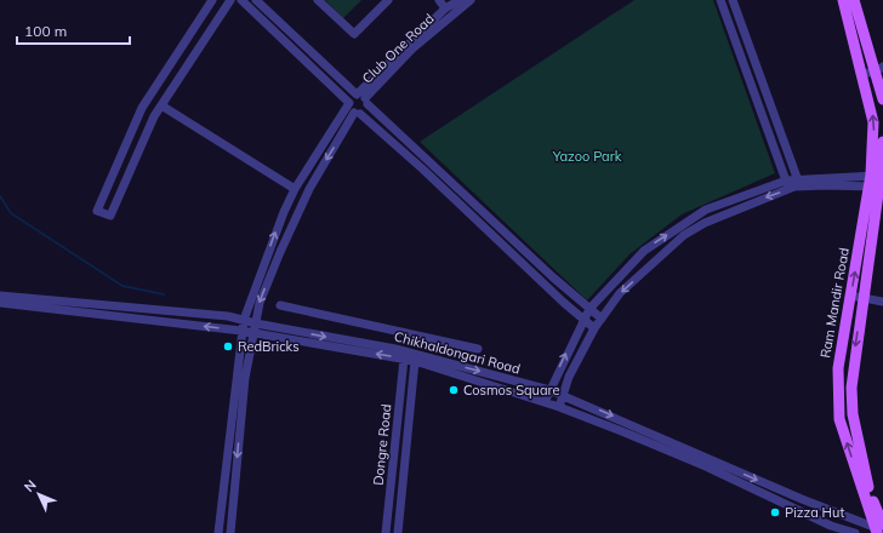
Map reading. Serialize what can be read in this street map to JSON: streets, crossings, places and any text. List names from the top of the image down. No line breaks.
{"streets":{"main road":["Ram Mandir Road"],"street":["Club One Road","Chikhaldongari Road","Dongre Road"]},"crossings":[["Club One Road","Chikhaldongari Road"],["Ram Mandir Road","Chikhaldongari Road"],["Chikhaldongari Road","Dongre Road"]],"parks":["Yazoo Park"],"places":["RedBricks","Cosmos Square","Pizza Hut"],"scale_bar":"100 m","north":"top left"}
